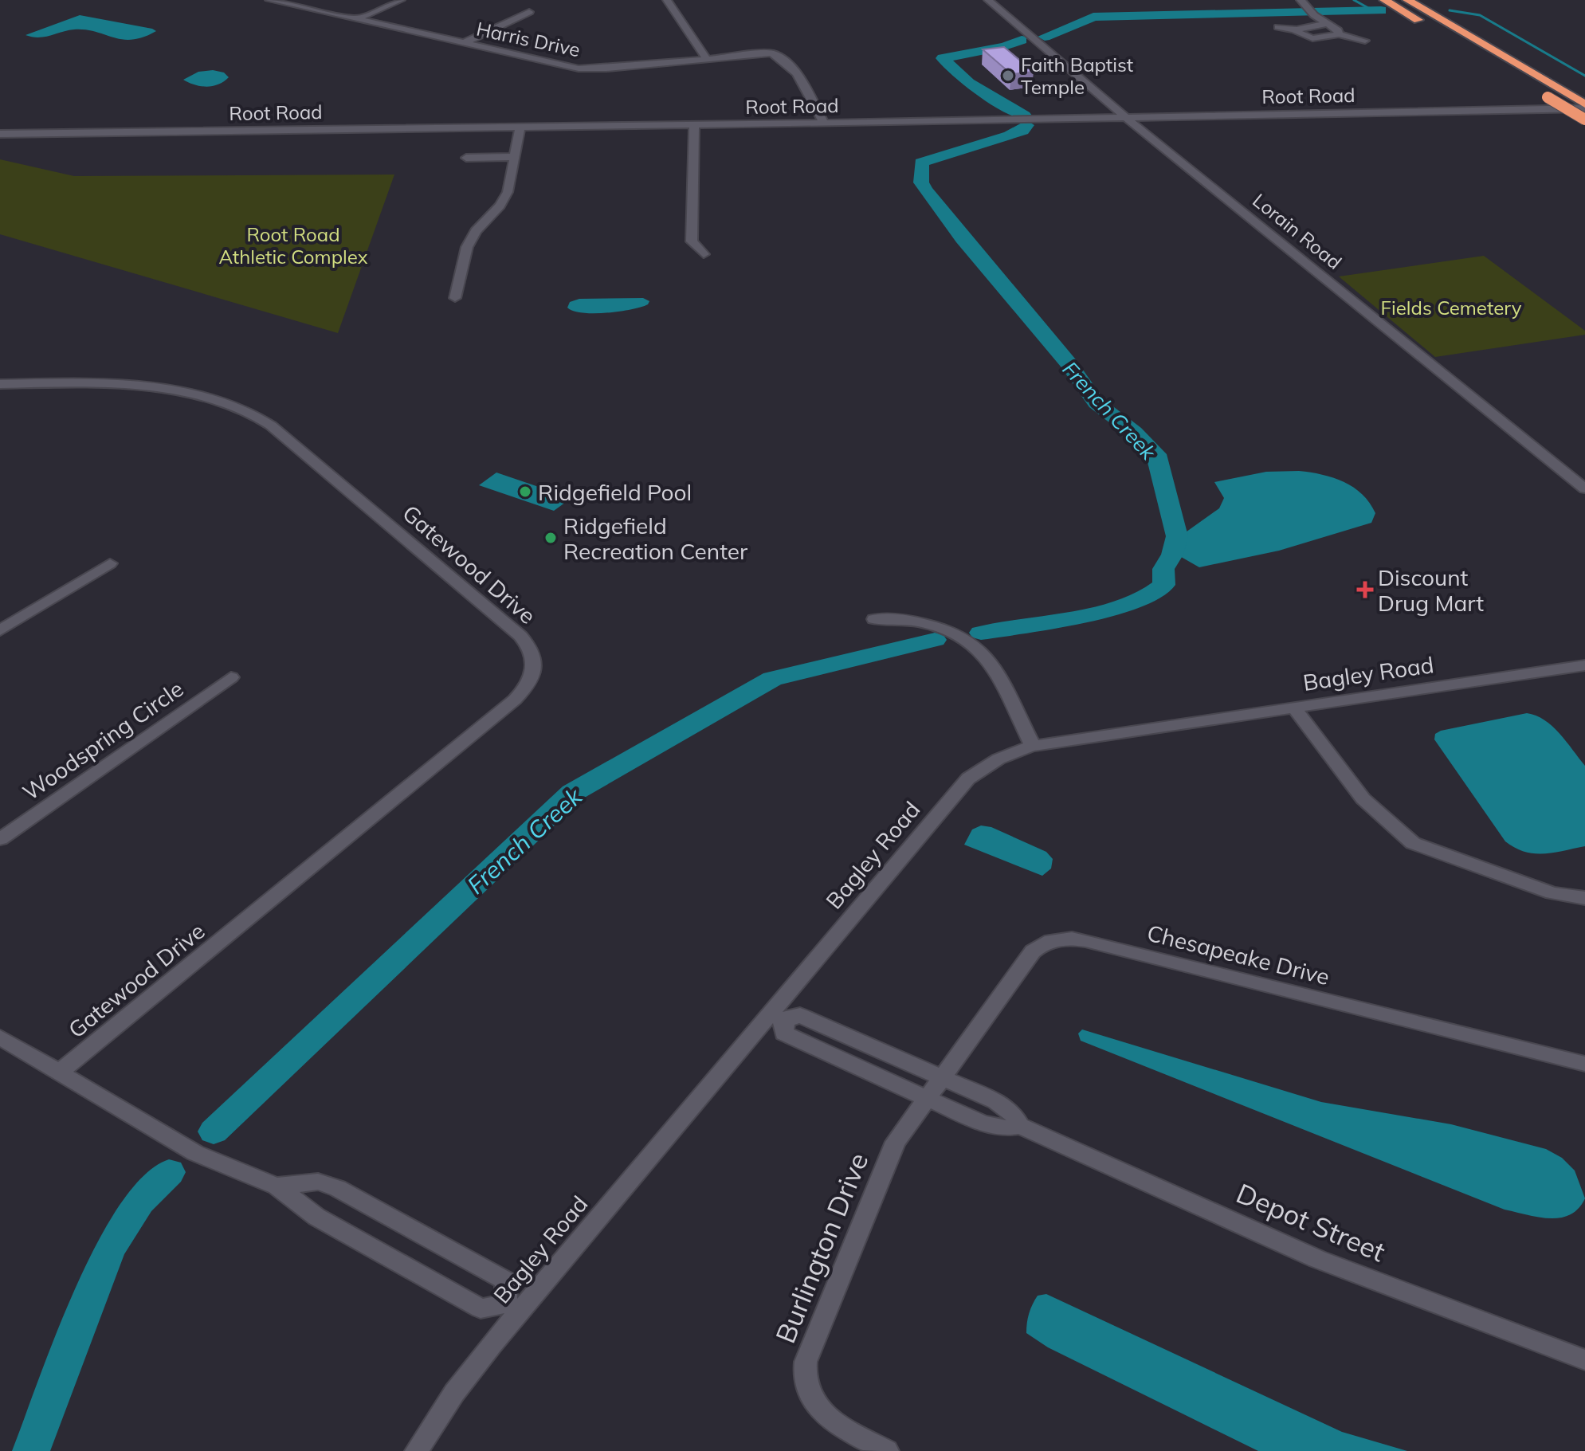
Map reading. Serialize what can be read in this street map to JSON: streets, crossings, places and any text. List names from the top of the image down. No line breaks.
{"streets":{"street":["Harris Drive","Root Road","Lorain Road","Gatewood Drive","Bagley Road","Woodspring Circle","Chesapeake Drive","Depot Street","Burlington Drive"]},"crossings":[["Harris Drive","Root Road"],["Root Road","Lorain Road"],["Bagley Road","Depot Street"],["Chesapeake Drive","Depot Street"],["Chesapeake Drive","Burlington Drive"],["Depot Street","Burlington Drive"]],"water":["French Creek"],"parks":["Root Road Athletic Complex","Fields Cemetery"],"places":{"other":["Faith Baptist Temple","Ridgefield Pool","Ridgefield Recreation Center"],"health":["Discount Drug Mart"]}}
